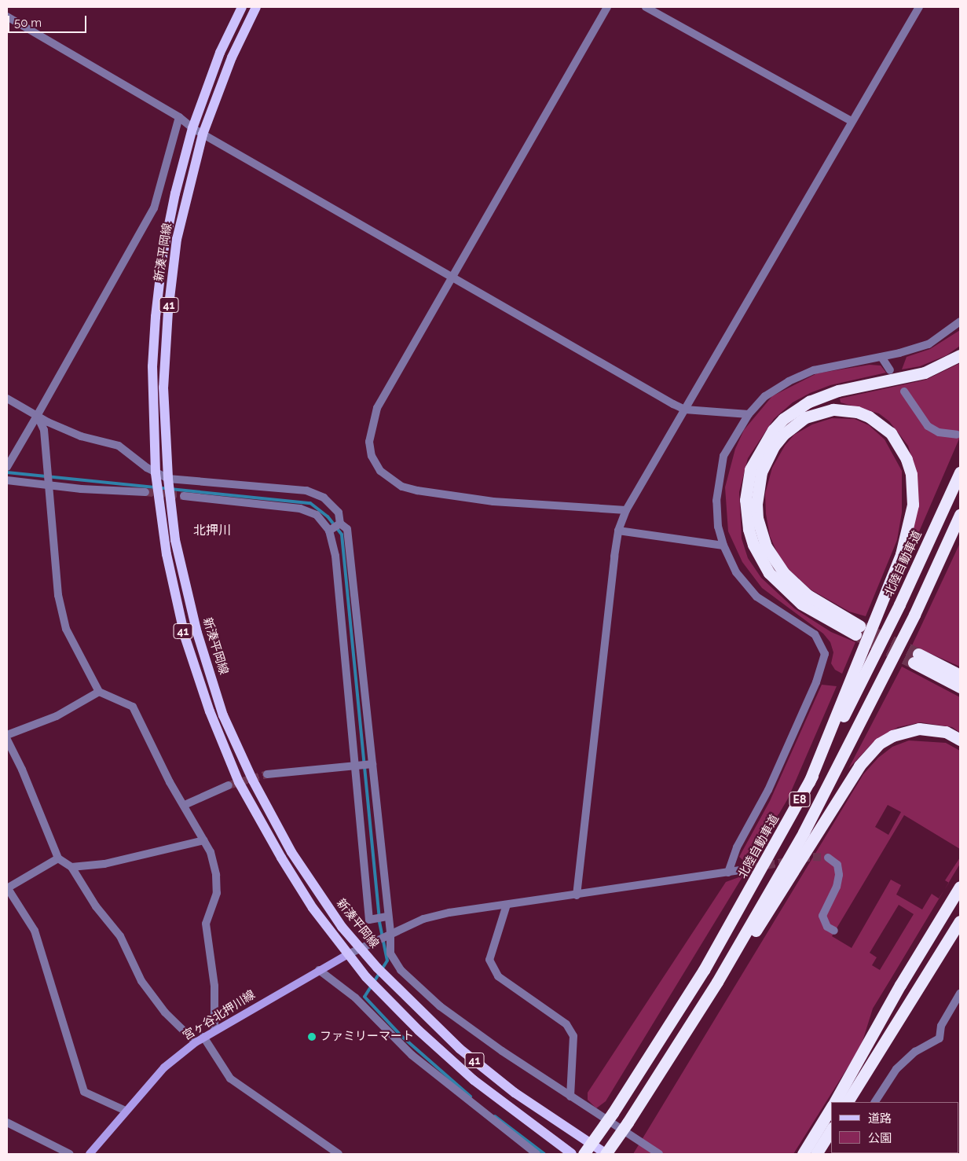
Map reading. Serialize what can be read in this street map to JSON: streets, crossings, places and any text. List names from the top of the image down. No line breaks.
{"streets":{"highway":["北陸自動車道","E8"],"main road":["新湊平岡線","41","宮ヶ谷北押川線"]},"crossings":[["新湊平岡線","E8"],["新湊平岡線","宮ヶ谷北押川線"]],"districts":["北押川"],"places":["ファミリーマート"],"legend":["道路","公園"],"scale_bar":"50 m"}
